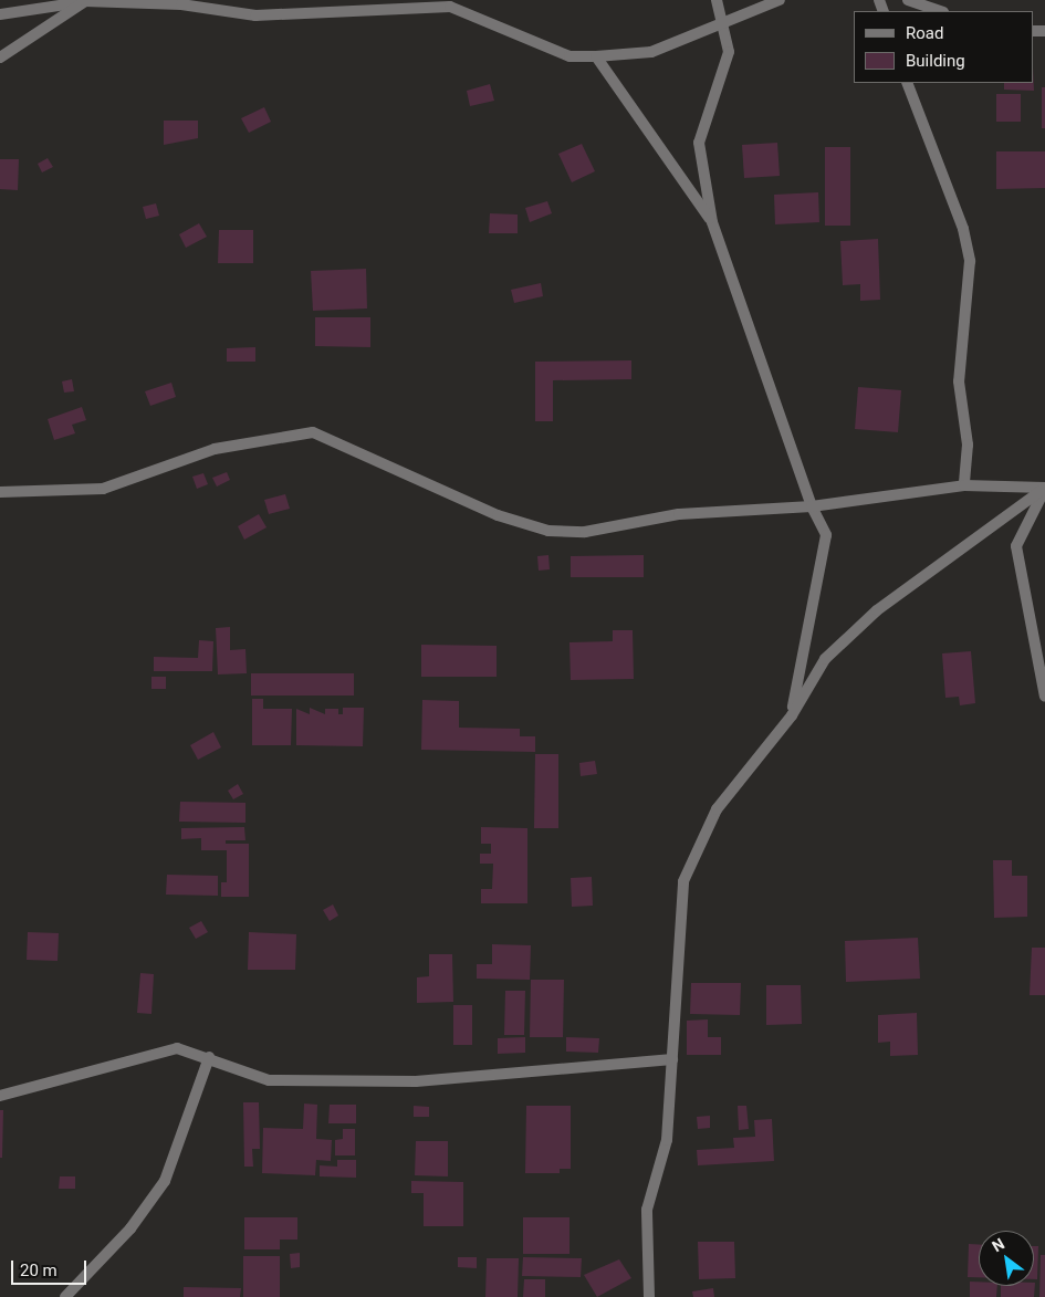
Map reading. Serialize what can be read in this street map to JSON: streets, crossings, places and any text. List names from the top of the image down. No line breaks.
{"legend":["Road","Building"],"scale_bar":"20 m","north":"top left"}
